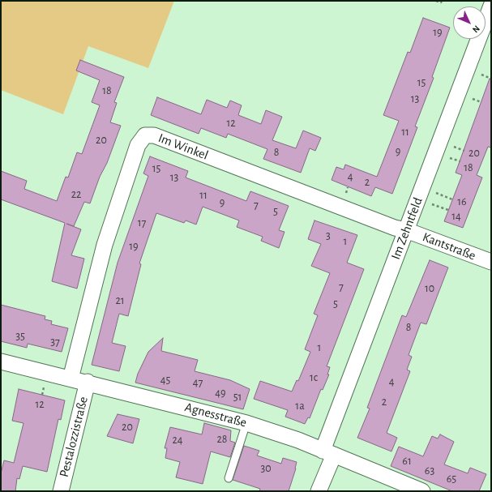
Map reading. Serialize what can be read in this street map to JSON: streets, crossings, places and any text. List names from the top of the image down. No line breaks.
{"streets":{"street":["Im Winkel","Im Zehntfeld","Kantstraße","Agnesstraße","Pestalozzistraße"]},"crossings":[["Im Winkel","Im Zehntfeld"],["Im Winkel","Kantstraße"],["Im Winkel","Agnesstraße"],["Im Zehntfeld","Kantstraße"],["Im Zehntfeld","Agnesstraße"],["Agnesstraße","Pestalozzistraße"]],"house_numbers":["19","15","18","13","12","11","20","9","8","20","18","15","4","13","2","22","11","16","9","7","5","14","17","3","1","19","7","10","21","5","8","35","37","1","1c","45","4","47","49","51","2","12","1a","20","28","24","61","30","63","65"],"north":"bottom right"}
